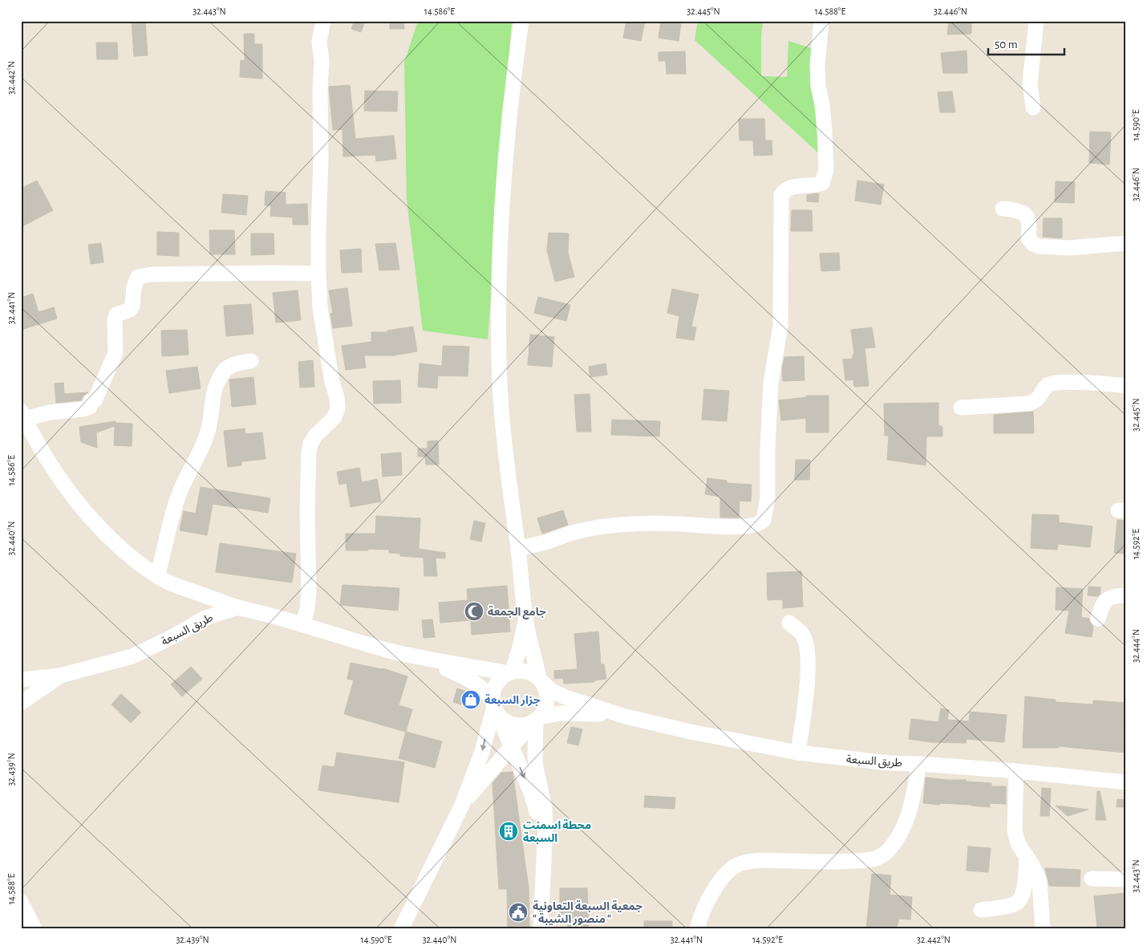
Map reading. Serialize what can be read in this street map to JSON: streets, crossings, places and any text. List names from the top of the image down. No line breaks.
{"streets":{"street":["طريق السبعة"]},"places":{"mosque":["جامع الجمعة"],"shop":["جزار السبعة"],"building":["محطة اسمنت السبعة"],"public building":["جمعية السبعة التعاونية \" منصور الشيبة \""]},"scale_bar":"50 m","coordinates":["32.443°N","14.586°E","32.445°N","14.588°E","32.446°N","32.442°N","14.590°E","32.441°N","32.440°N","14.592°E","32.444°N","32.439°N"]}
